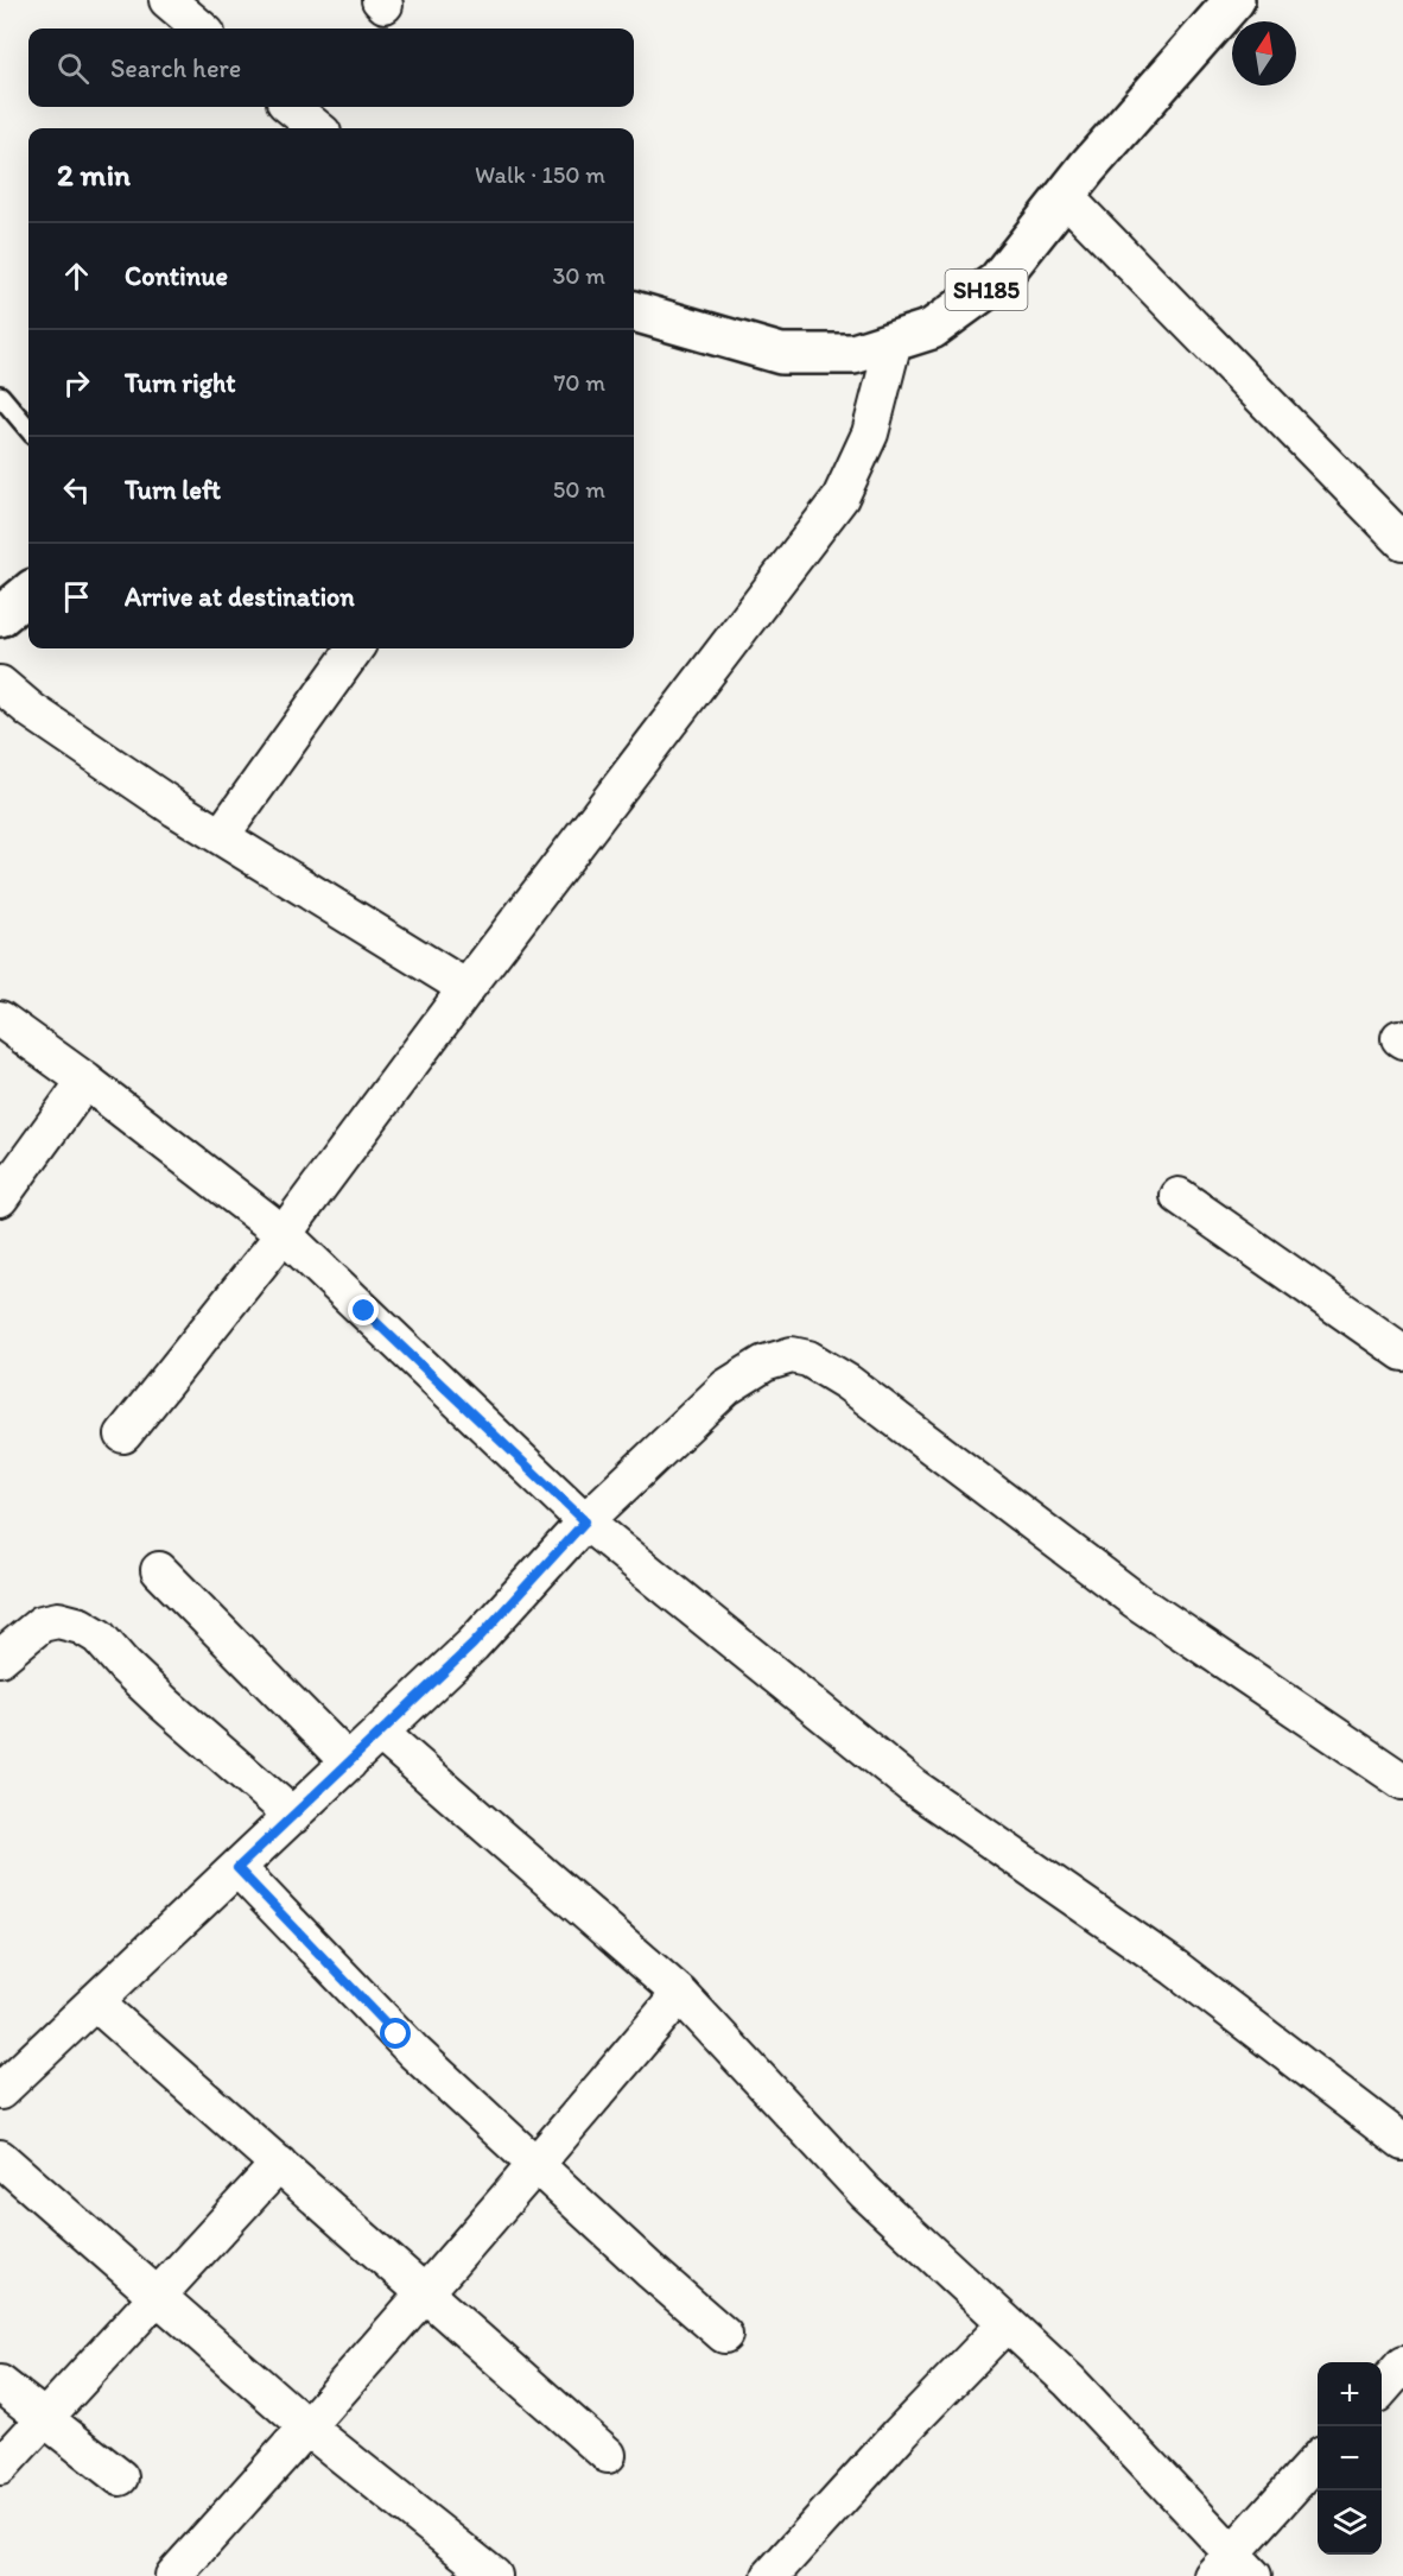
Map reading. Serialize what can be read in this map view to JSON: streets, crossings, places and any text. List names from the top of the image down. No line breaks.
{"streets":{"main road":["SH185"]},"north":"top","page":{"search":"Search here","heading":["2 min","Walk · 150 m"],"list":[["Continue","30 m"],["Turn right","70 m"],["Turn left","50 m"],"Arrive at destination"],"map_buttons":["+","−"]}}
